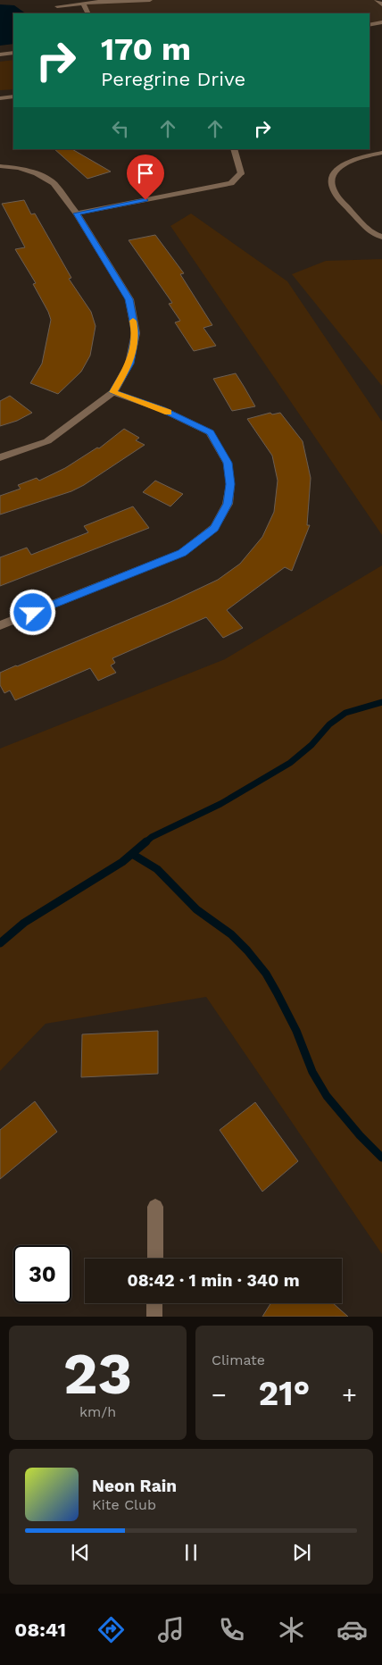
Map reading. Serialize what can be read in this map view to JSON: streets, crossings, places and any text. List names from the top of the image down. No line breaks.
{"page":{"turn":["170 m","Peregrine Drive"],"limit":"30","trip":"08:42 · 1 min · 340 m","tile":[["23","km/h"],"Climate"],"heat":["−","21°","+"],"song":["Neon Rain","Kite Club"],"tabs":"08:41"}}
